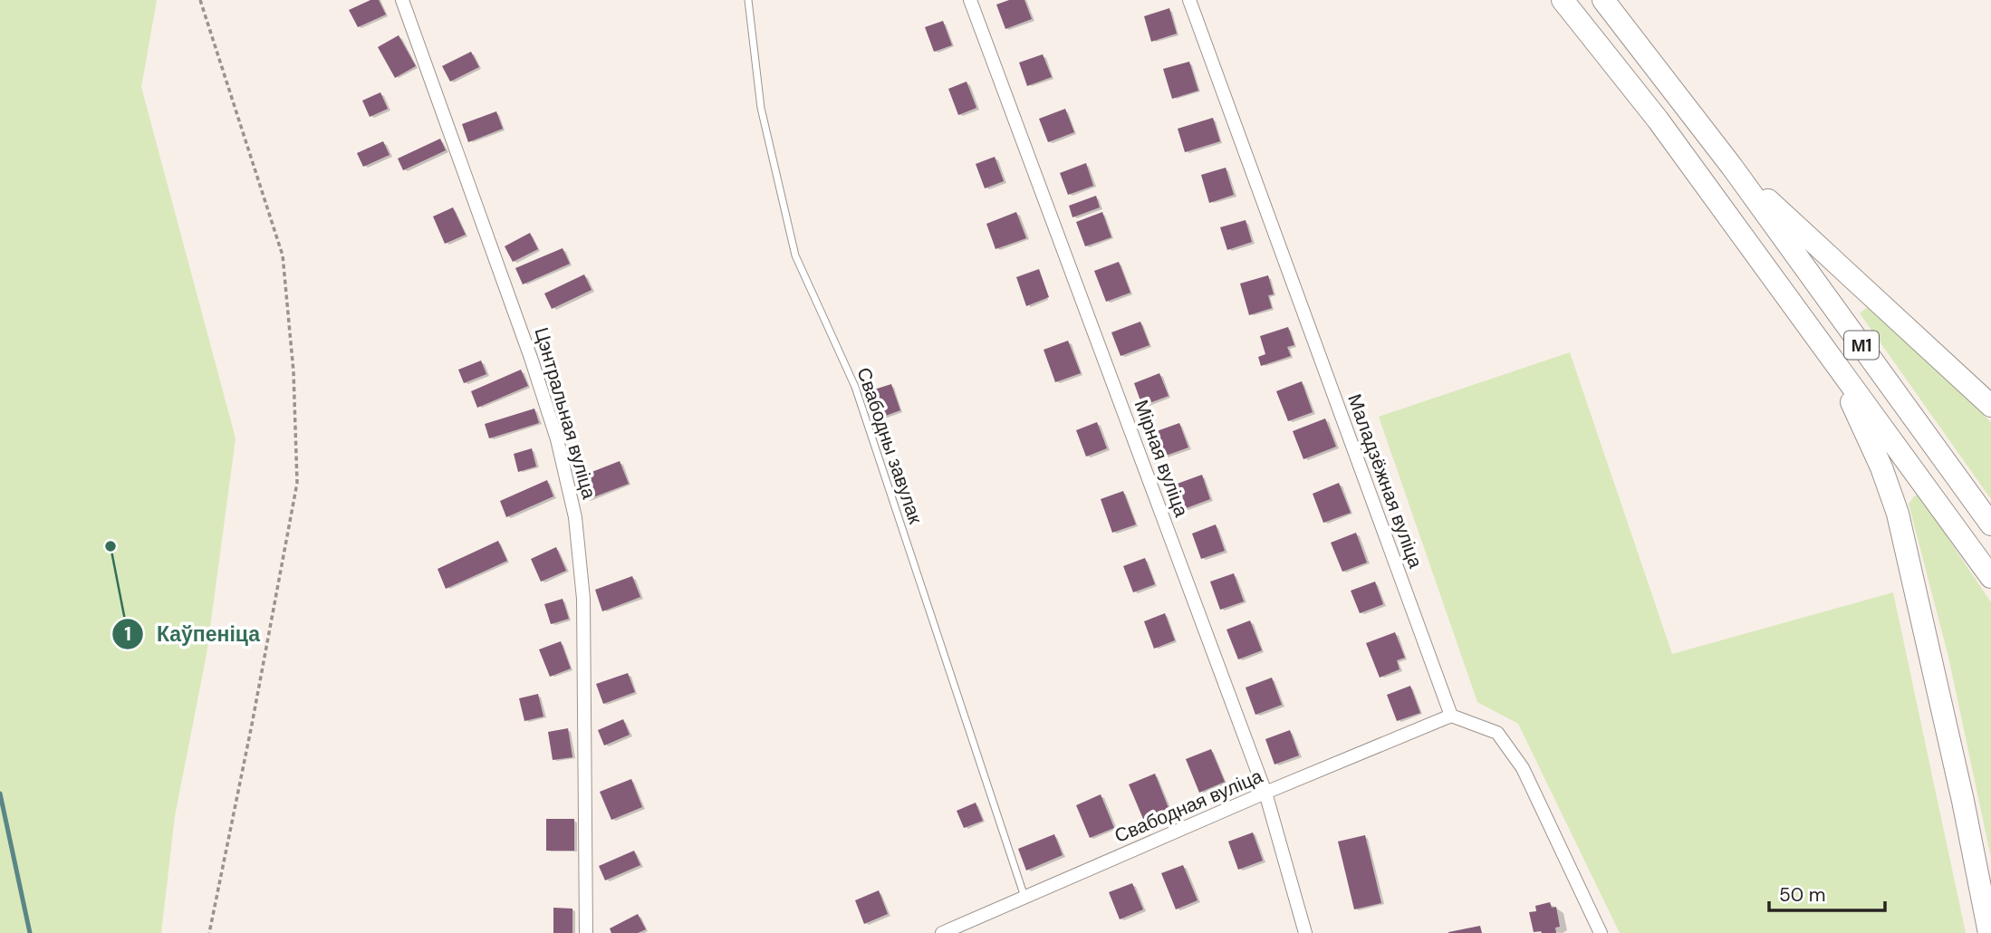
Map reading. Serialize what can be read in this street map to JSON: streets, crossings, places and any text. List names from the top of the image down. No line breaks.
{"streets":{"highway":["М1"],"street":["Цэнтральная вуліца","Мірная вуліца","Маладзёжная вуліца","Свабодная вуліца"],"lane":["Свабодны завулак"]},"crossings":[["Свабодны завулак","Свабодная вуліца"],["Мірная вуліца","Свабодная вуліца"],["Маладзёжная вуліца","Свабодная вуліца"]],"places":["Каўпеніца"],"scale_bar":"50 m"}
